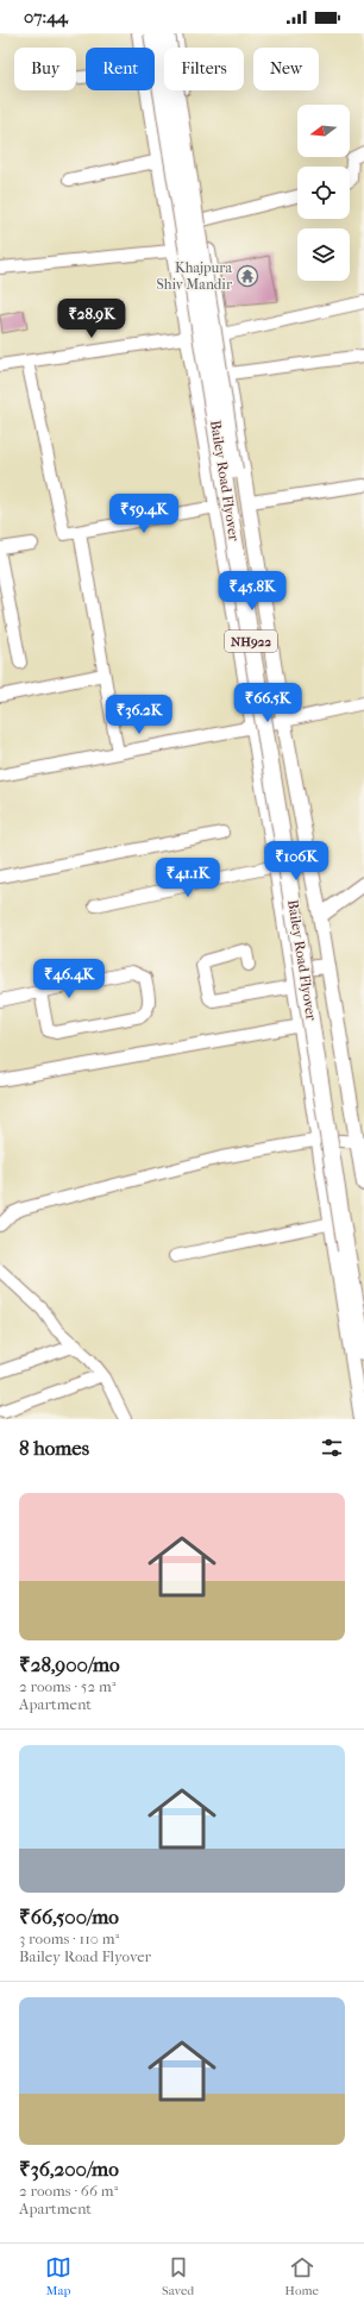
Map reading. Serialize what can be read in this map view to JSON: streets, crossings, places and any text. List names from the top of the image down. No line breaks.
{"streets":{"highway":["Bailey Road Flyover","NH922"]},"places":{"temple":["Khajpura Shiv Mandir"]},"north":"left","page":{"status":"07:44","chip":["Buy","Rent","Filters","New"],"price":["₹28.9K","₹59.4K","₹45.8K","₹66.5K","₹36.2K","₹106K","₹41.1K","₹46.4K"],"heading":"8 homes","list":[{"name":"₹28,900/mo","note":"2 rooms · 52 m² · Apartment"},{"name":"₹66,500/mo","note":"3 rooms · 110 m² · Bailey Road Flyover"},{"name":"₹36,200/mo","note":"2 rooms · 66 m² · Apartment"}],"tabs":["Map","Saved","Home"]}}
